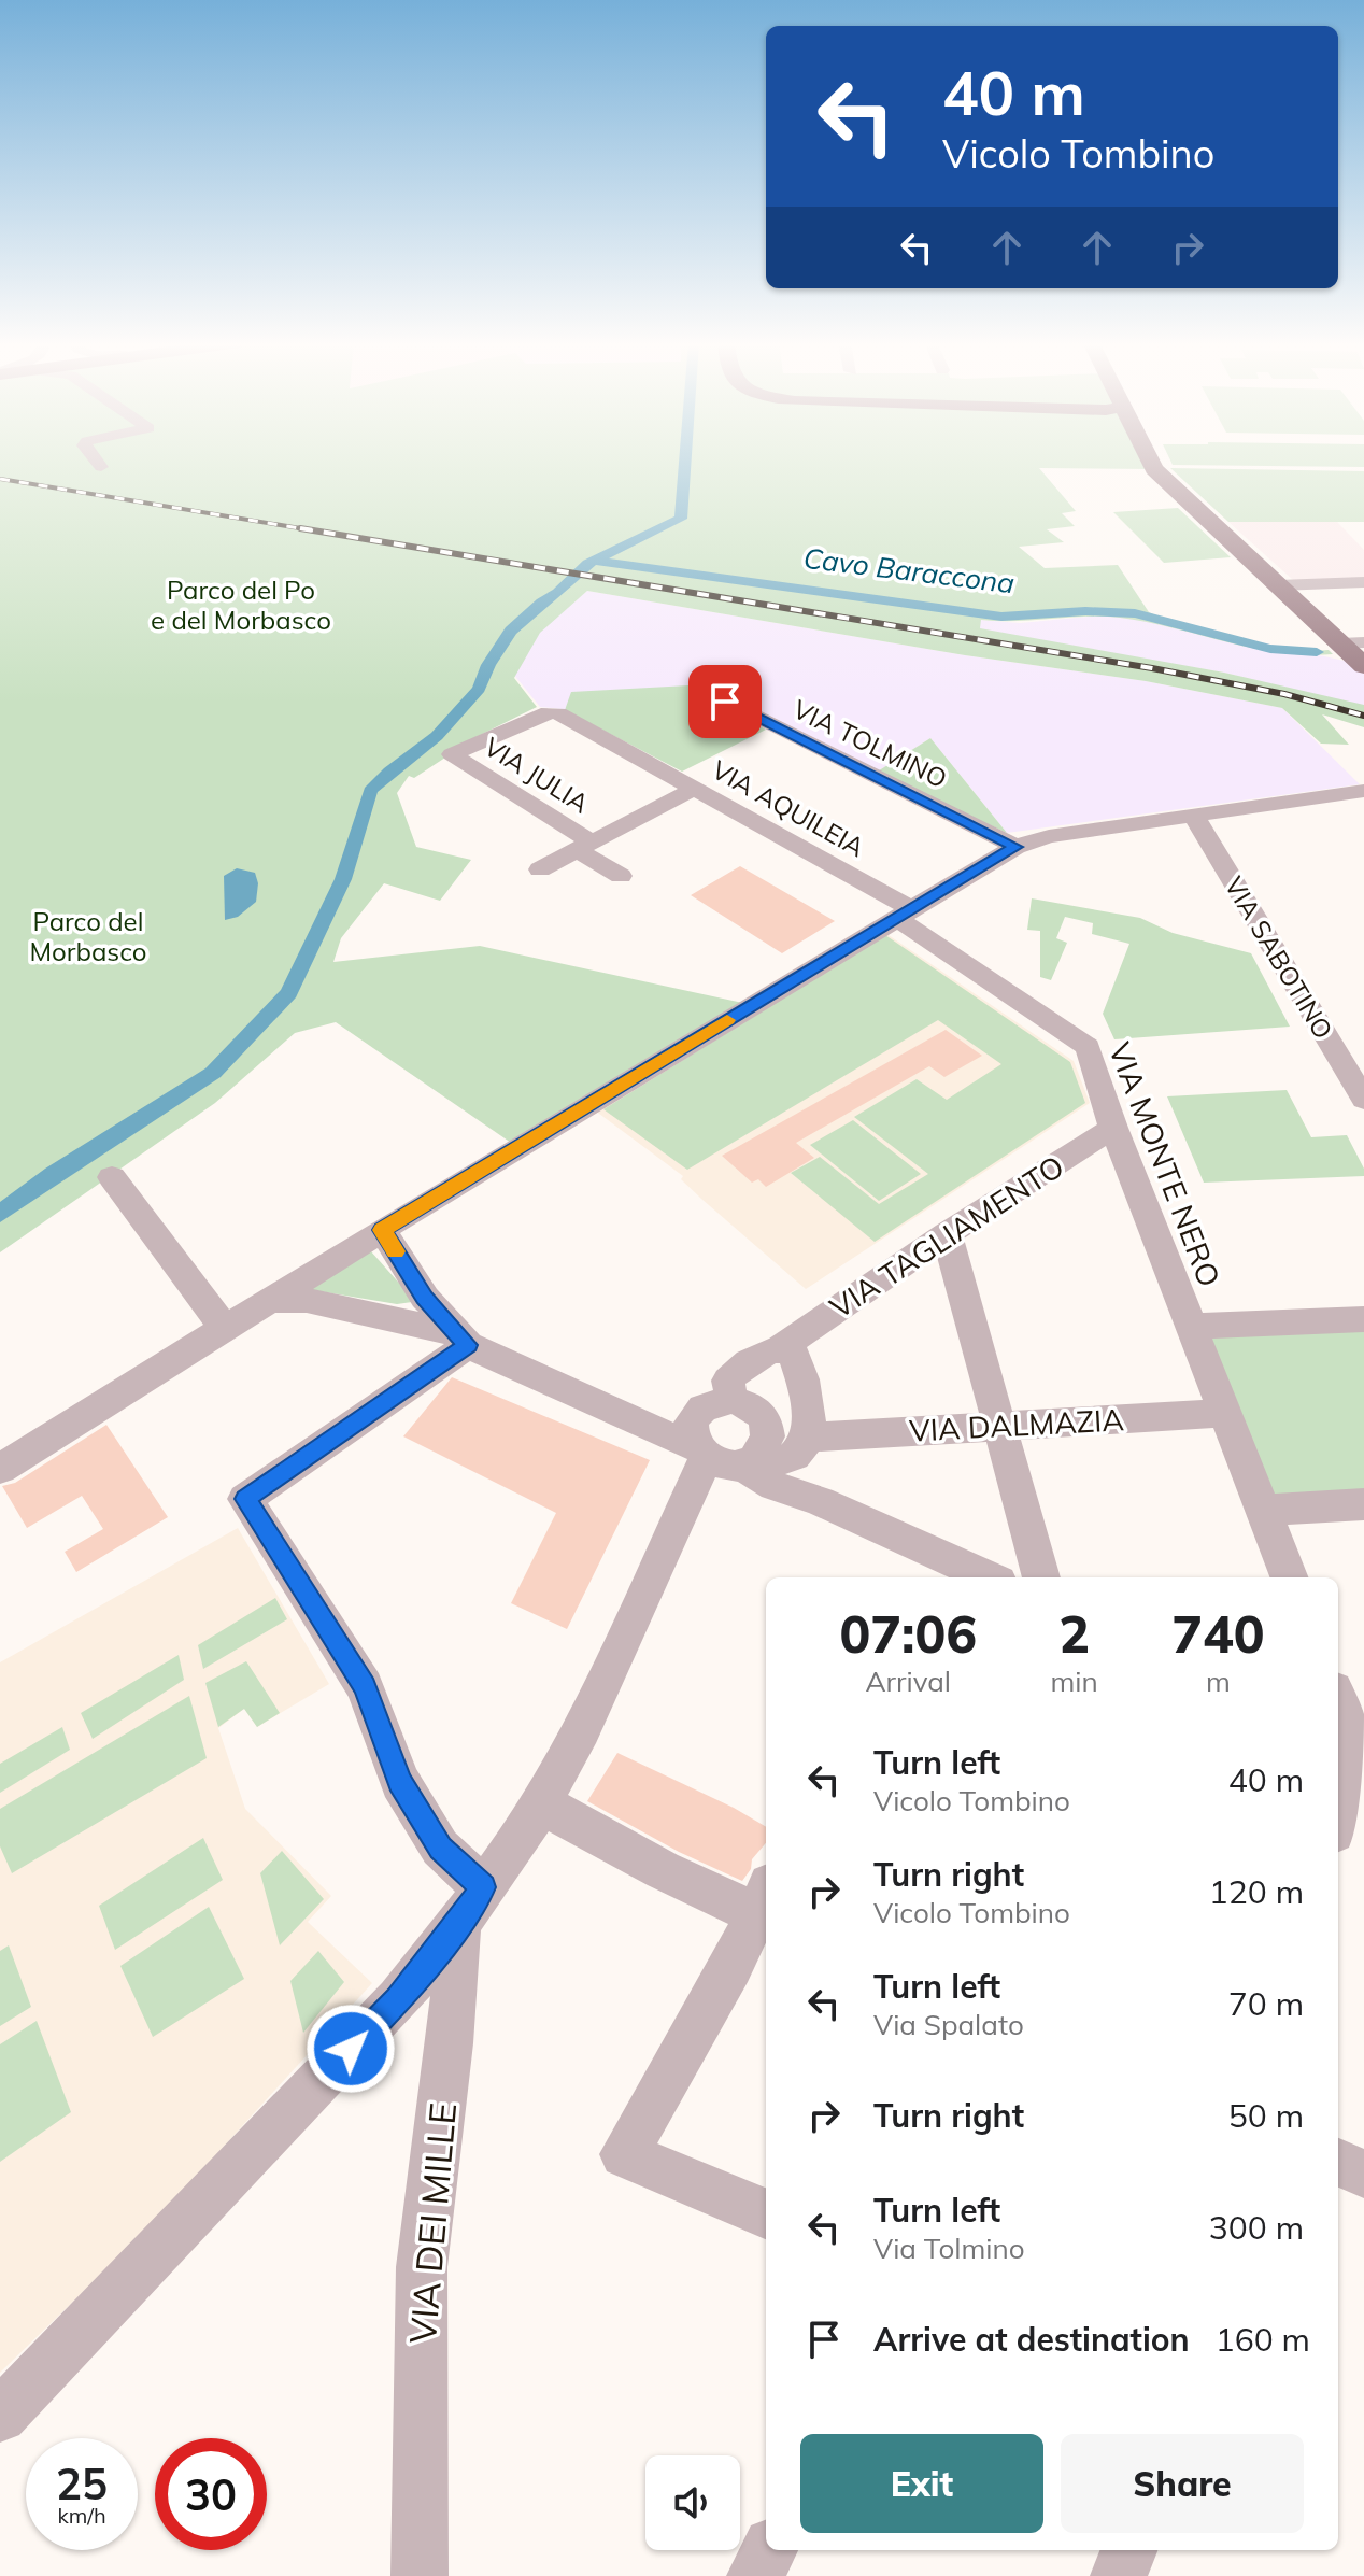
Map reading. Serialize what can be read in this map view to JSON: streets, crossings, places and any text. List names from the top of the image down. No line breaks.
{"streets":{"street":["VIA TOLMINO","VIA JULIA","VIA AQUILEIA","VIA SABOTINO","VIA MONTE NERO","VIA TAGLIAMENTO","VIA DALMAZIA","VIA DEI MILLE"]},"crossings":[["VIA JULIA","VIA AQUILEIA"],["VIA AQUILEIA","VIA MONTE NERO"],["VIA MONTE NERO","VIA TAGLIAMENTO"],["VIA MONTE NERO","VIA DALMAZIA"]],"water":["Cavo Baraccona"],"parks":["Parco del Po e del Morbasco","Parco del Morbasco"],"page":{"turn":["40 m","Vicolo Tombino"],"eta":["07:06","Arrival","2","min","740","m"],"list":[{"name":"Turn left","note":"Vicolo Tombino","value":"40 m"},{"name":"Turn right","note":"Vicolo Tombino","value":"120 m"},{"name":"Turn left","note":"Via Spalato","value":"70 m"},{"name":"Turn right","value":"50 m"},{"name":"Turn left","note":"Via Tolmino","value":"300 m"},{"name":"Arrive at destination","value":"160 m"}],"buttons":["Exit","Share"],"speed":"25 km/h","limit":"30"}}
